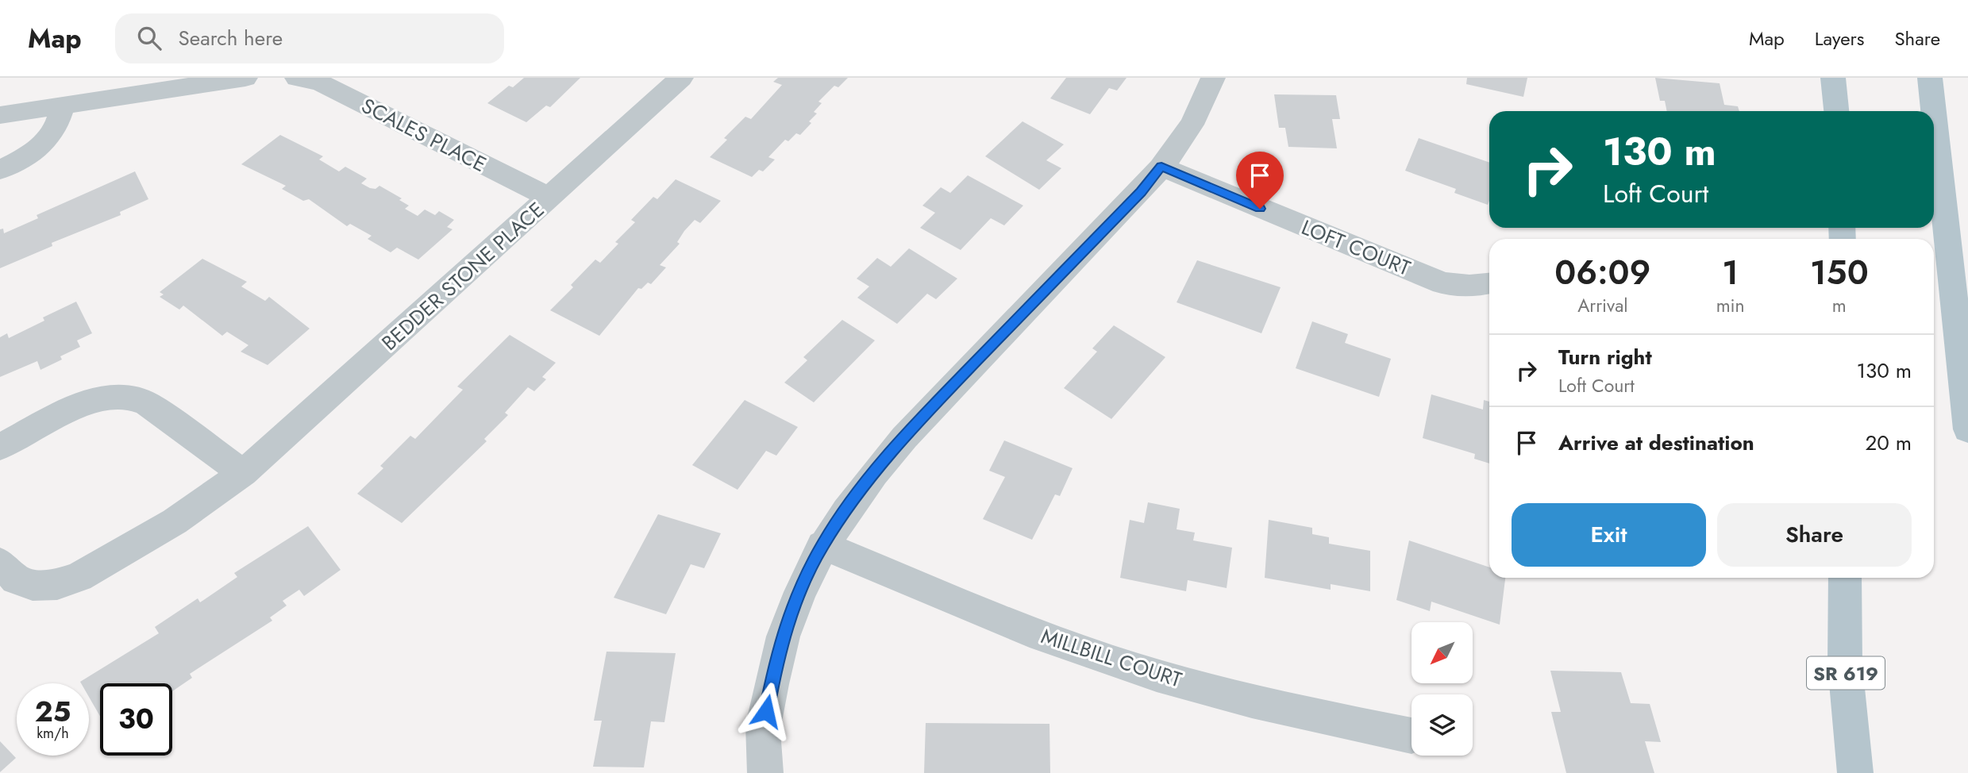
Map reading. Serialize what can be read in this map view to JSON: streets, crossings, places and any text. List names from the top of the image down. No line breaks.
{"streets":{"main road":["SR 619"],"street":["SCALES PLACE","LOFT COURT","BEDDER STONE PLACE","MILLBILL COURT"]},"crossings":[["SCALES PLACE","BEDDER STONE PLACE"]],"north":"bottom left","page":{"header":"Map","search":"Search here","nav":["Map","Layers","Share"],"turn":["130 m","Loft Court"],"eta":["06:09","Arrival","1","min","150","m"],"list":[{"name":"Turn right","note":"Loft Court","value":"130 m"},{"name":"Arrive at destination","value":"20 m"}],"buttons":["Exit","Share"],"speed":"25 km/h","limit":"30"}}
